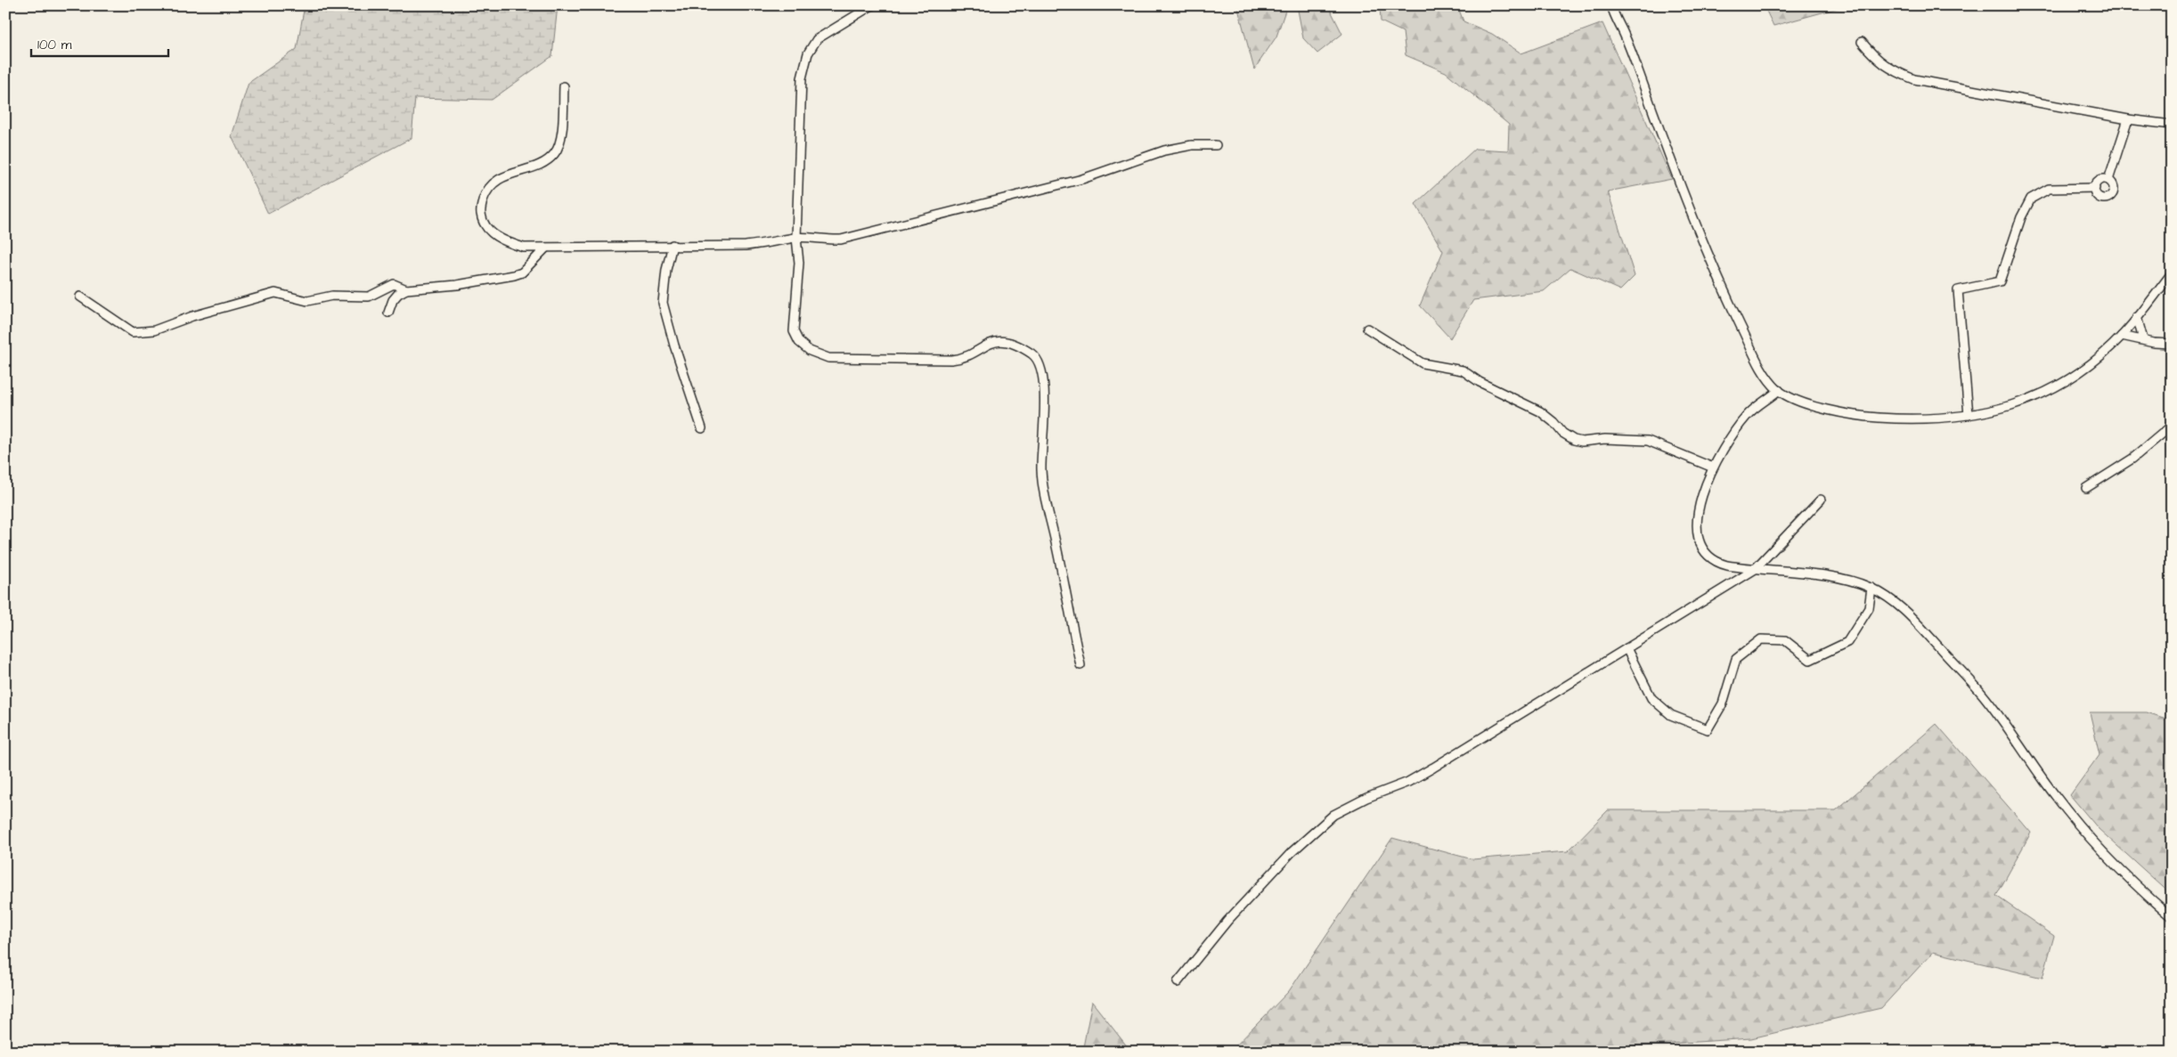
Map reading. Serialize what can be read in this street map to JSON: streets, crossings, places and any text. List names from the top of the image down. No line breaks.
{"scale_bar":"100 m"}
